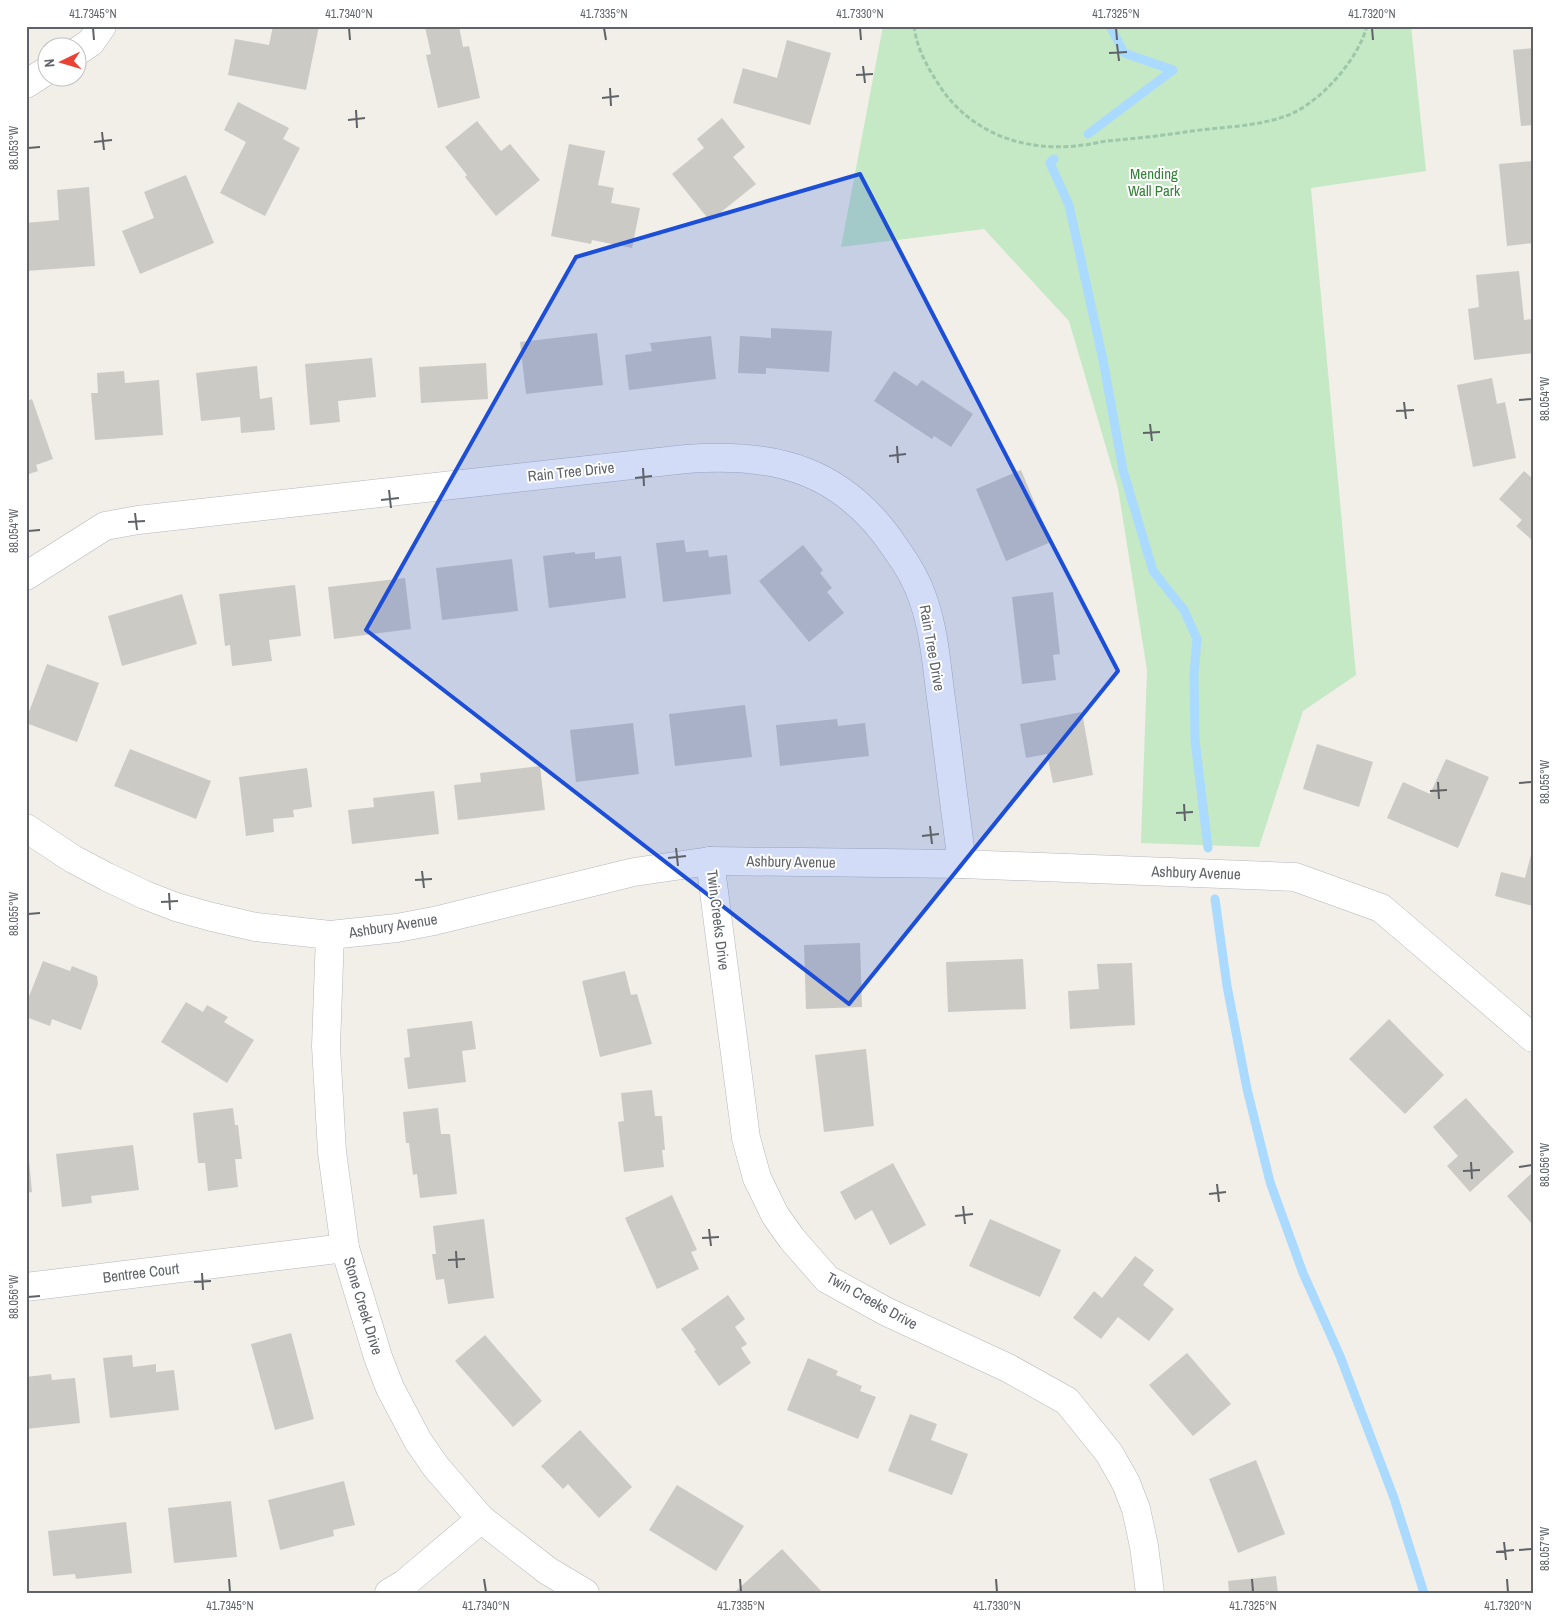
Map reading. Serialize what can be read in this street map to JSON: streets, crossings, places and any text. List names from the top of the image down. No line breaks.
{"streets":{"street":["Rain Tree Drive","Ashbury Avenue","Twin Creeks Drive","Bentree Court","Stone Creek Drive"]},"crossings":[["Rain Tree Drive","Ashbury Avenue"],["Ashbury Avenue","Twin Creeks Drive"],["Ashbury Avenue","Stone Creek Drive"],["Bentree Court","Stone Creek Drive"]],"parks":["Mending Wall Park"],"north":"left","coordinates":["41.7345°N","41.7340°N","41.7335°N","41.7330°N","41.7325°N","41.7320°N","88.053°W","88.054°W","88.055°W","88.056°W","88.057°W"]}
